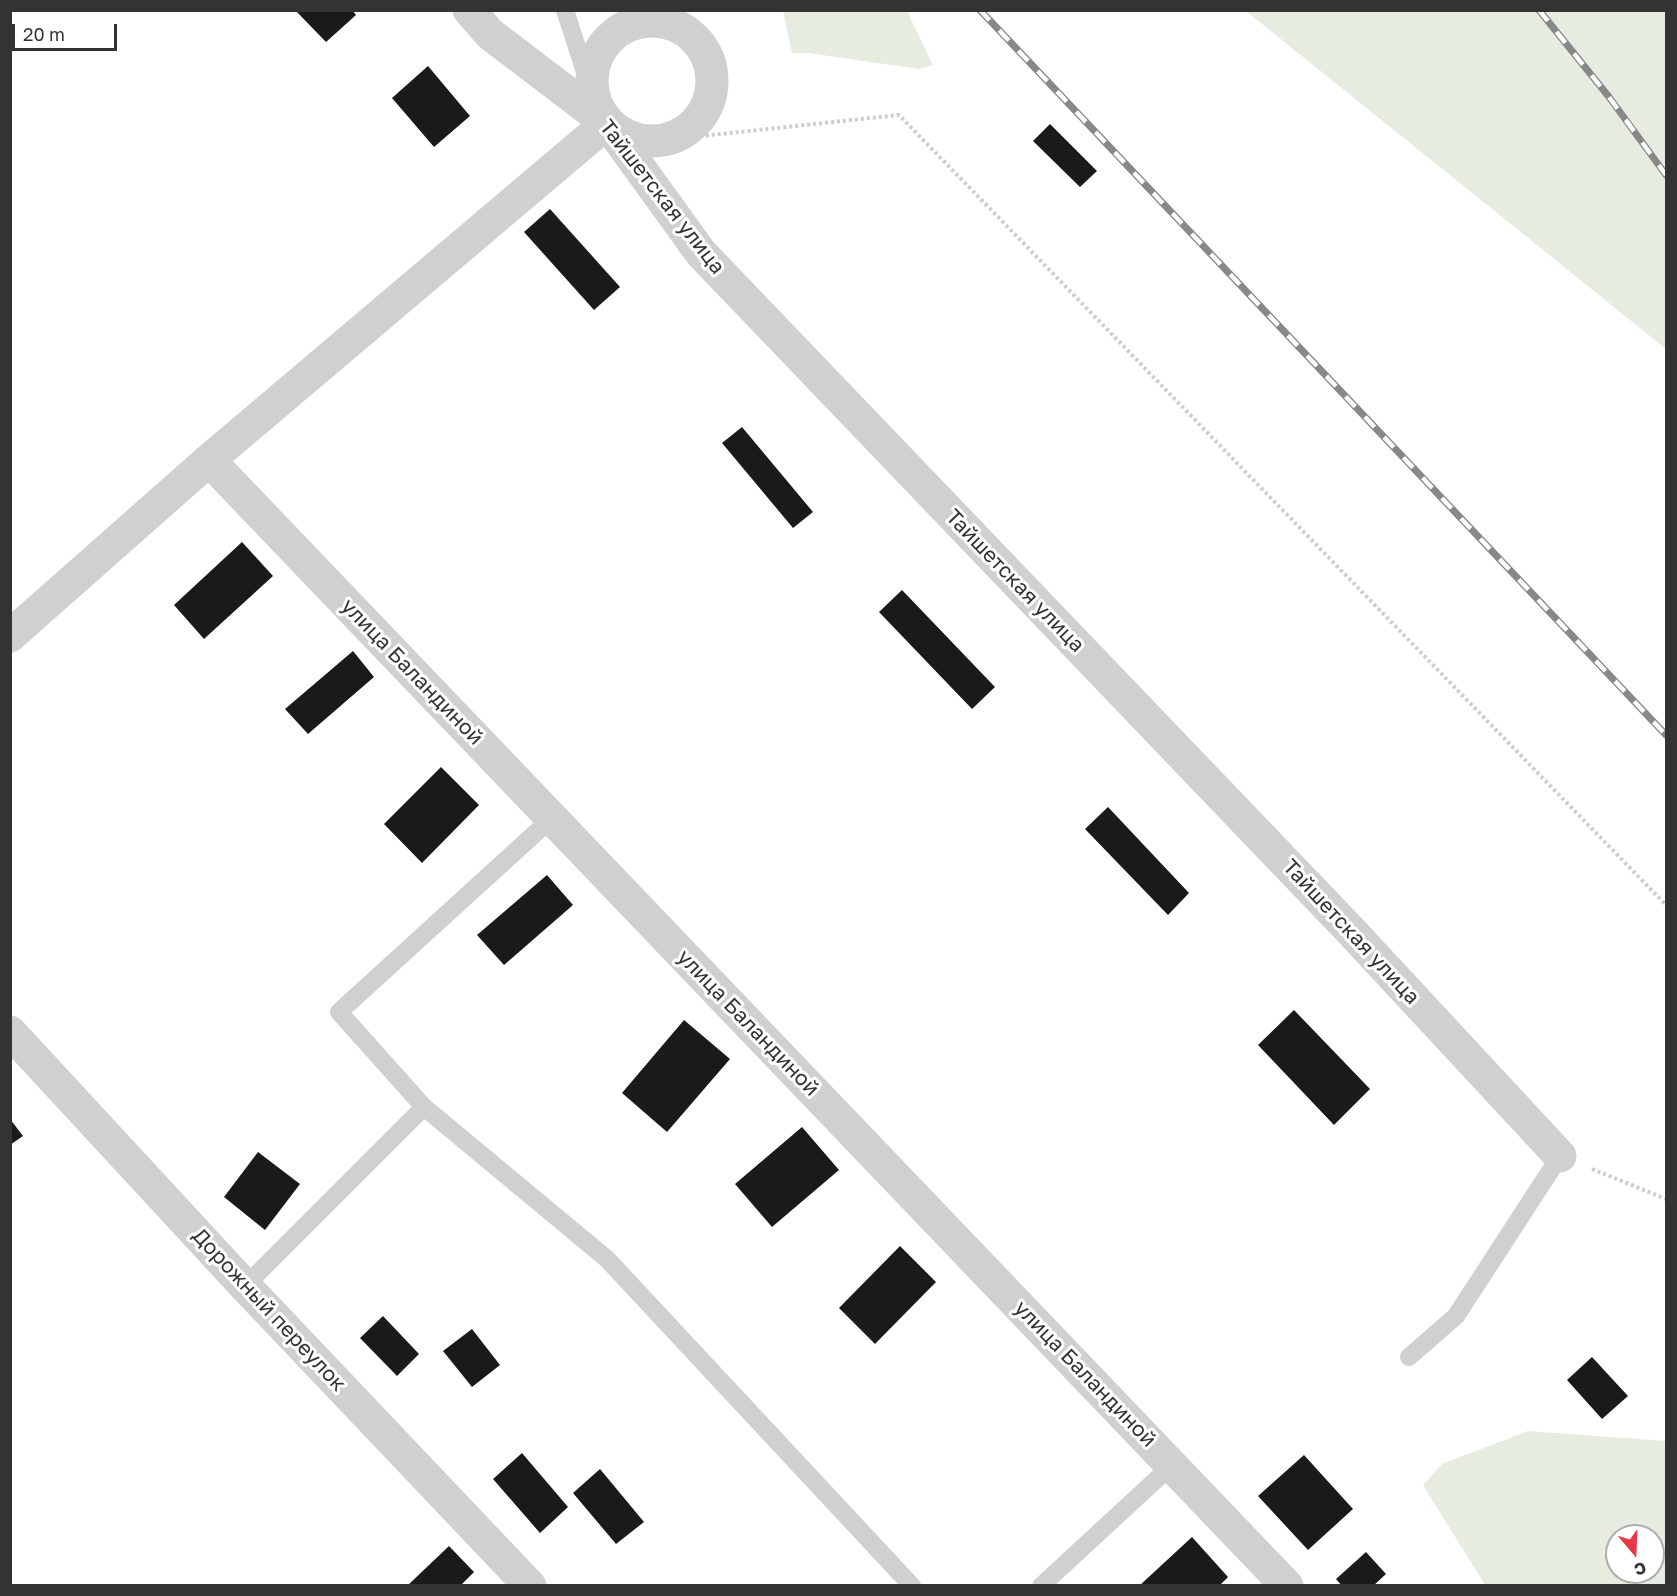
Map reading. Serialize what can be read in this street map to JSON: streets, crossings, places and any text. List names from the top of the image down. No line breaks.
{"streets":{"street":["Тайшетская улица","улица Баландиной","Дорожный переулок"]},"scale_bar":"20 m","north":"bottom"}
